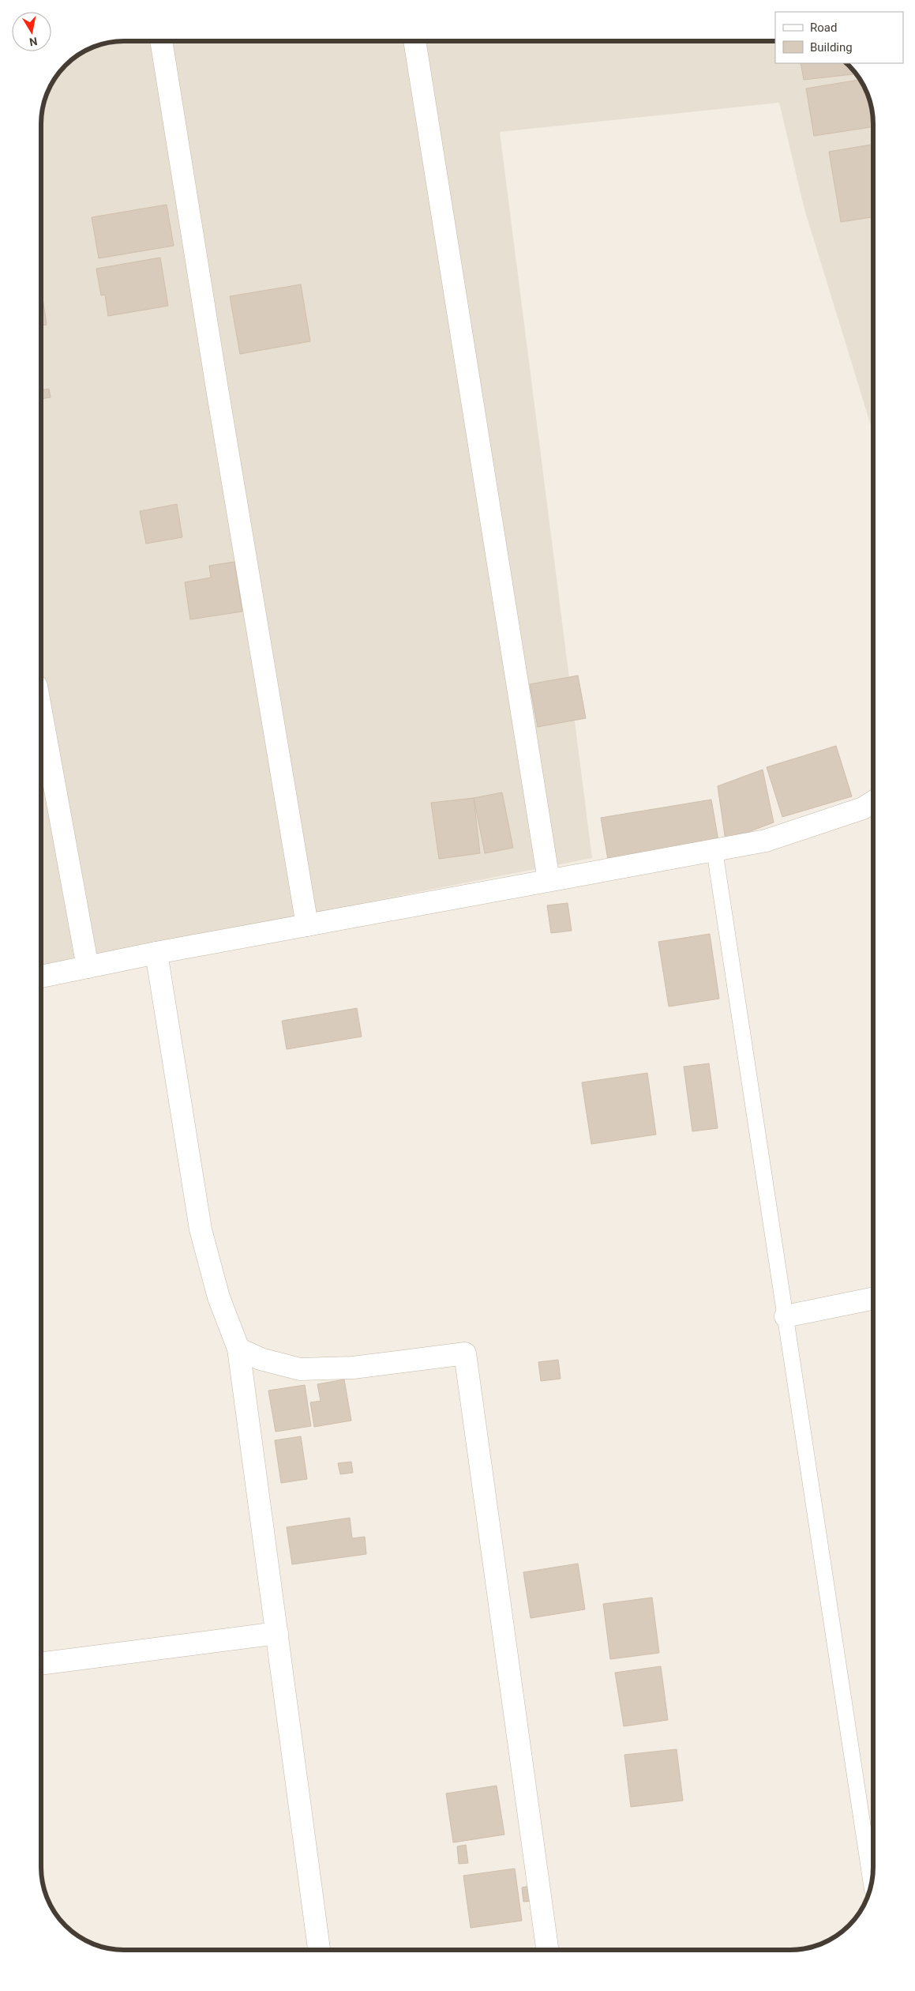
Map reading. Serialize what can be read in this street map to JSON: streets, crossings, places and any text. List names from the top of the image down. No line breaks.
{"legend":["Road","Building"],"north":"bottom"}
